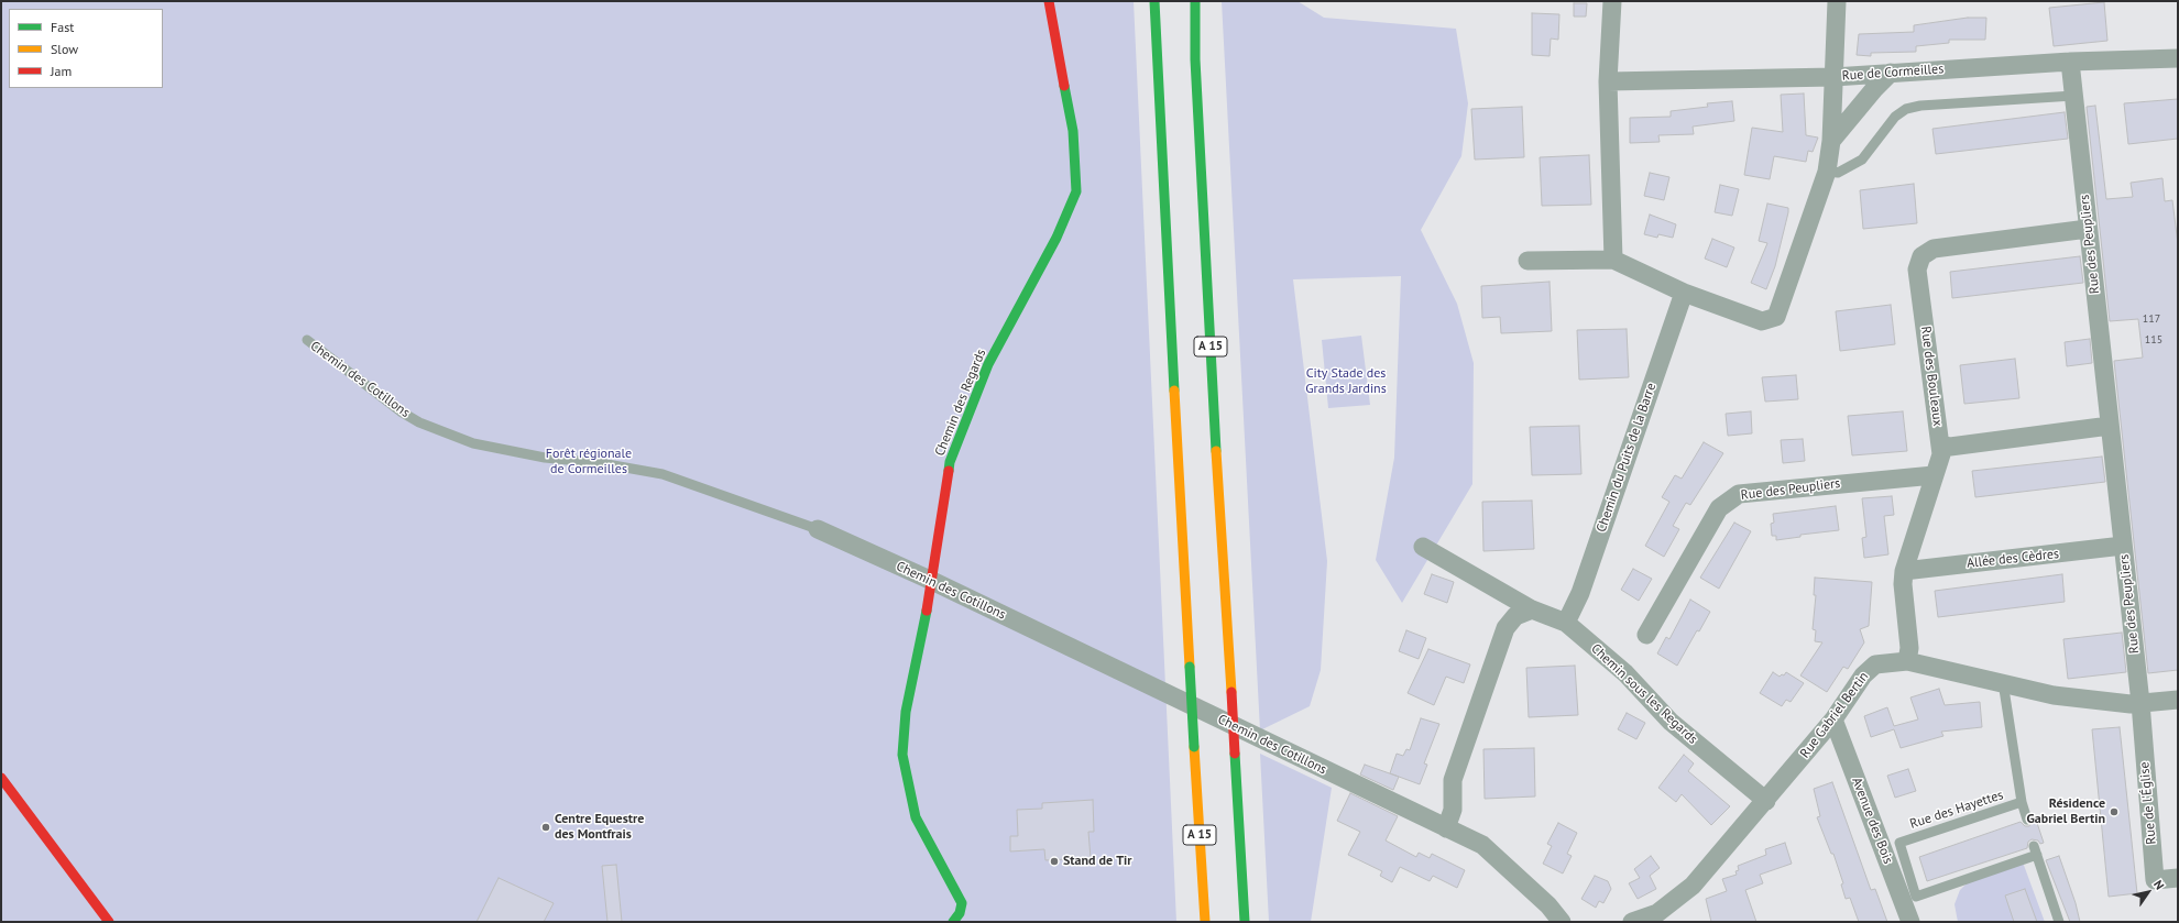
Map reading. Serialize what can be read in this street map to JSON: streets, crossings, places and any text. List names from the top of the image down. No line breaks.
{"streets":{"main road":["A 15","Chemin des Regards"],"street":["Rue de Cormeilles","Rue des Peupliers","Rue des Bouleaux","Chemin des Cotillons","Chemin du Puits de la Barre","Allée des Cèdres","Chemin sous les Regards","Rue Gabriel Bertin","Rue de l'Église","Avenue des Bois"],"lane":["Rue des Hayettes"]},"crossings":[["Rue de Cormeilles","Rue des Peupliers"],["Rue des Peupliers","Rue des Bouleaux"],["Rue des Peupliers","Allée des Cèdres"],["Rue des Peupliers","Rue Gabriel Bertin"],["Rue des Peupliers","Rue de l'Église"],["Rue des Bouleaux","Allée des Cèdres"],["Rue des Bouleaux","Rue Gabriel Bertin"],["Chemin des Cotillons","Chemin des Regards"],["Chemin du Puits de la Barre","Chemin sous les Regards"],["Chemin sous les Regards","Rue Gabriel Bertin"],["Rue Gabriel Bertin","Rue de l'Église"],["Rue Gabriel Bertin","Rue des Hayettes"],["Rue Gabriel Bertin","Avenue des Bois"]],"parks":["City Stade des Grands Jardins","Forêt régionale de Cormeilles"],"places":["Résidence Gabriel Bertin","Centre Equestre des Montfrais","Stand de Tir"],"house_numbers":["117","115"],"legend":["Fast","Slow","Jam"],"north":"top right"}
